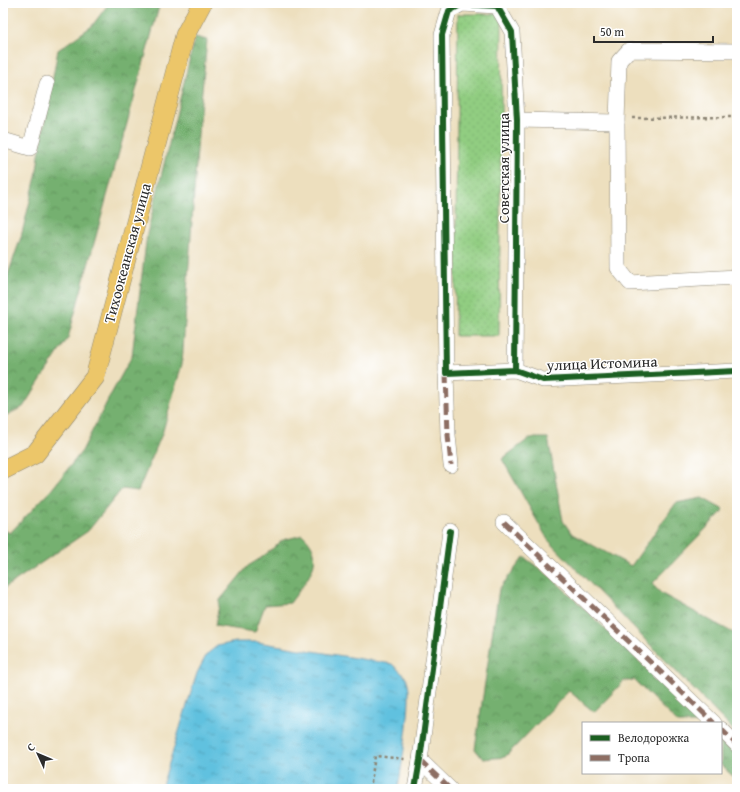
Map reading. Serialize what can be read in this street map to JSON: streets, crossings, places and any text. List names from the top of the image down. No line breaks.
{"streets":{"main road":["Тихоокеанская улица"],"street":["Советская улица","улица Истомина"]},"crossings":[["Советская улица","улица Истомина"]],"legend":["Велодорожка","Тропа"],"scale_bar":"50 m","north":"top left"}
